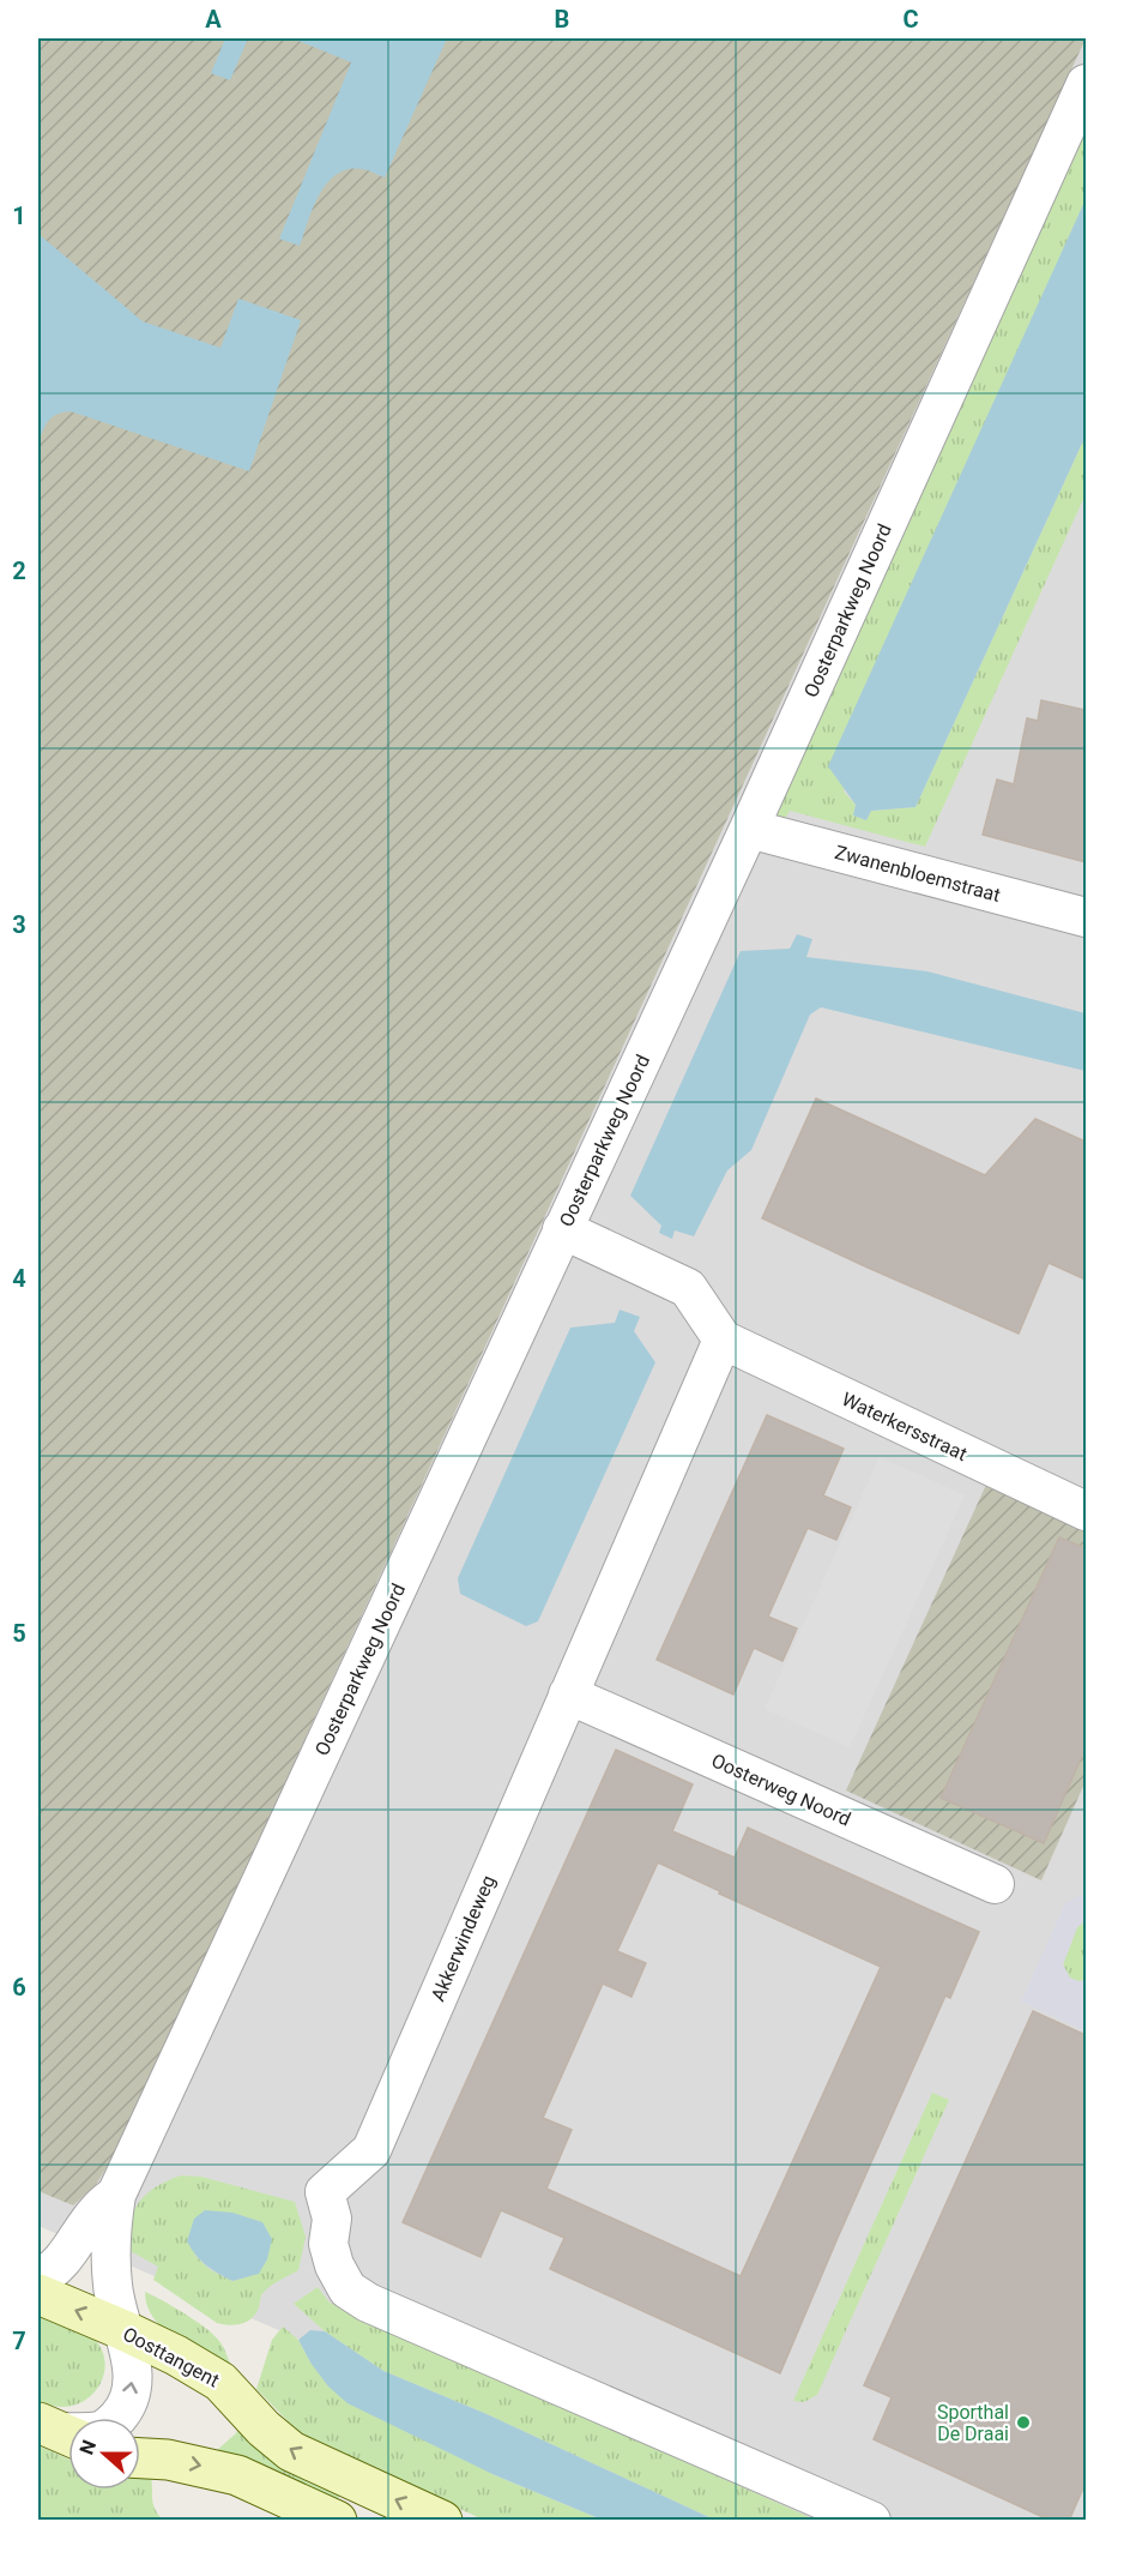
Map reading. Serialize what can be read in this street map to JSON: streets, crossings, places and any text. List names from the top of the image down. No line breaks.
{"streets":{"main road":["Oosttangent"],"street":["Oosterparkweg Noord","Zwanenbloemstraat","Waterkersstraat","Oosterweg Noord","Akkerwindeweg"]},"crossings":[["Oosterparkweg Noord","Zwanenbloemstraat"],["Oosterparkweg Noord","Oosttangent"],["Waterkersstraat","Akkerwindeweg"],["Oosterweg Noord","Akkerwindeweg"]],"places":["Sporthal De Draai"],"north":"left","grid":{"columns":["A","B","C"],"rows":["1","2","3","4","5","6","7"]}}
